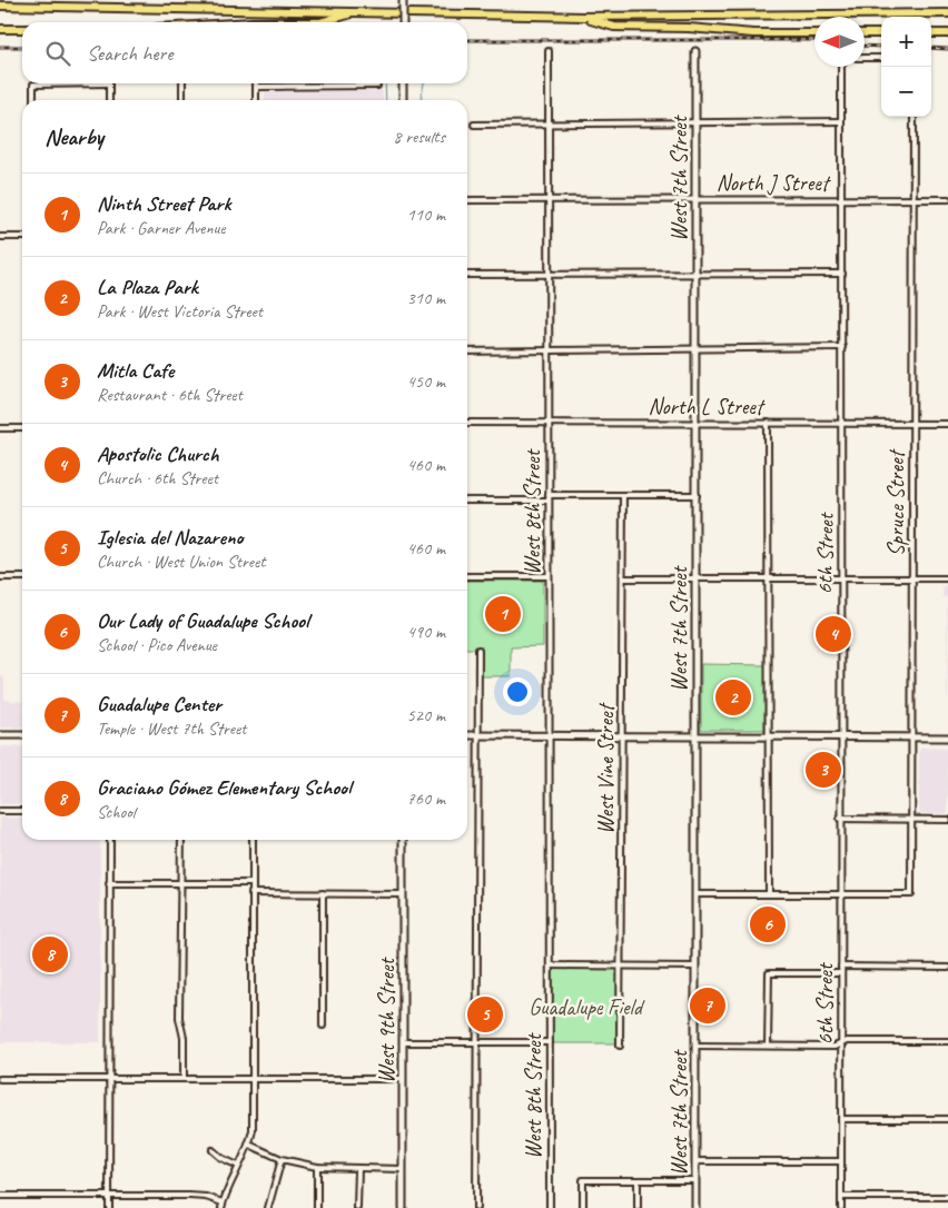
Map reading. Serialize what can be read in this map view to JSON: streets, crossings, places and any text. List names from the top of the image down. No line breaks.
{"streets":{"street":["West 7th Street","North J Street","North L Street","Spruce Street","West 8th Street","6th Street","West Vine Street","West 9th Street"]},"crossings":[["West 7th Street","North J Street"],["West 7th Street","North L Street"],["North J Street","Spruce Street"],["North J Street","West 8th Street"],["North J Street","6th Street"],["North L Street","Spruce Street"],["North L Street","West 8th Street"],["North L Street","6th Street"],["Spruce Street","6th Street"]],"parks":["Guadalupe Field"],"north":"left","page":{"map_buttons":["+","−"],"search":"Search here","heading":["Nearby","8 results"],"list":[{"mark":"1","name":"Ninth Street Park","note":"Park · Garner Avenue","value":"110 m"},{"mark":"2","name":"La Plaza Park","note":"Park · West Victoria Street","value":"310 m"},{"mark":"3","name":"Mitla Cafe","note":"Restaurant · 6th Street","value":"450 m"},{"mark":"4","name":"Apostolic Church","note":"Church · 6th Street","value":"460 m"},{"mark":"5","name":"Iglesia del Nazareno","note":"Church · West Union Street","value":"460 m"},{"mark":"6","name":"Our Lady of Guadalupe School","note":"School · Pico Avenue","value":"490 m"},{"mark":"7","name":"Guadalupe Center","note":"Temple · West 7th Street","value":"520 m"},{"mark":"8","name":"Graciano Gómez Elementary School","note":"School","value":"760 m"}],"pins":["1","4","2","3","6","8","7","5"]}}
